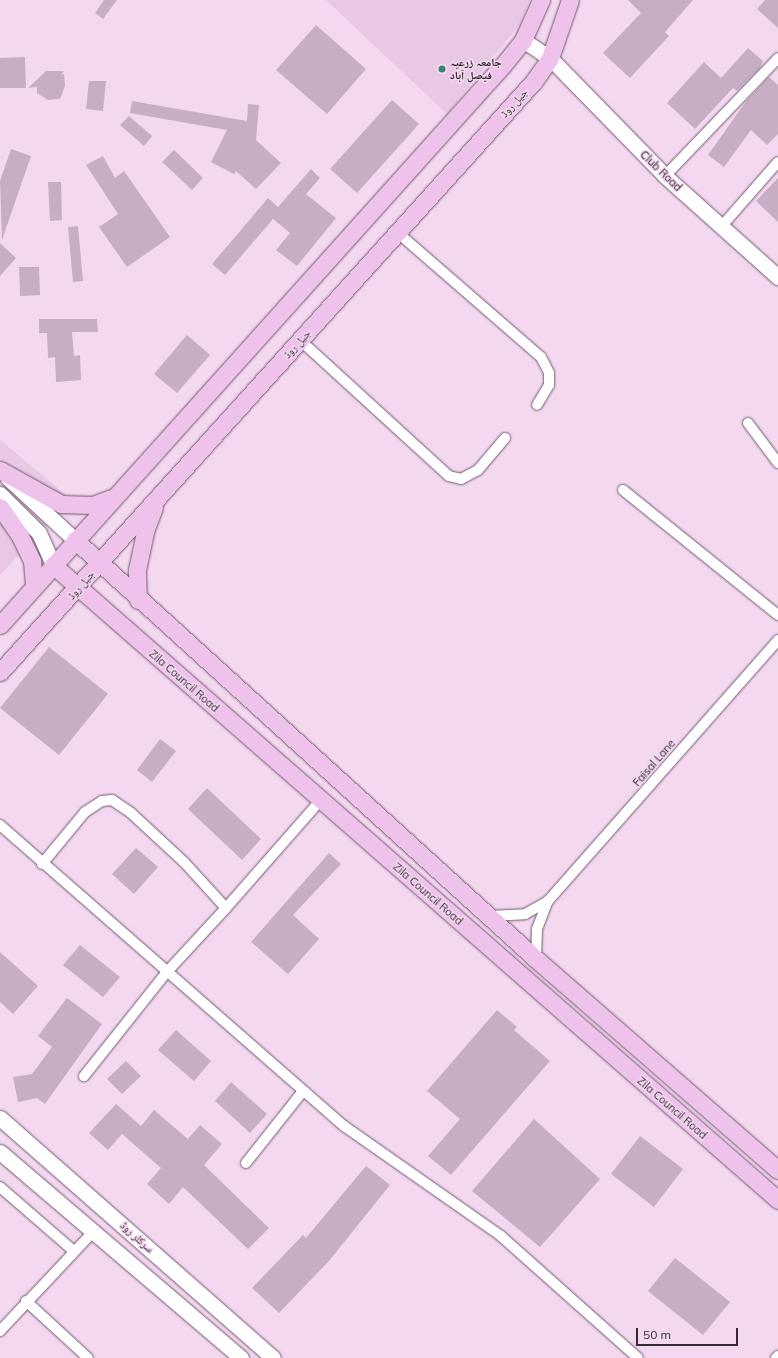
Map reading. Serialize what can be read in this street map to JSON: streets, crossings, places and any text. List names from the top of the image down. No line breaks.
{"streets":{"main road":["جیل روڈ","Club Road","Zila Council Road","سرکلر روڈ"],"street":["Faisal Lane"]},"crossings":[["جیل روڈ","Club Road"],["جیل روڈ","Zila Council Road"],["Zila Council Road","Faisal Lane"]],"places":["جامعہ زرعیہ فیصل آباد"],"scale_bar":"50 m"}
